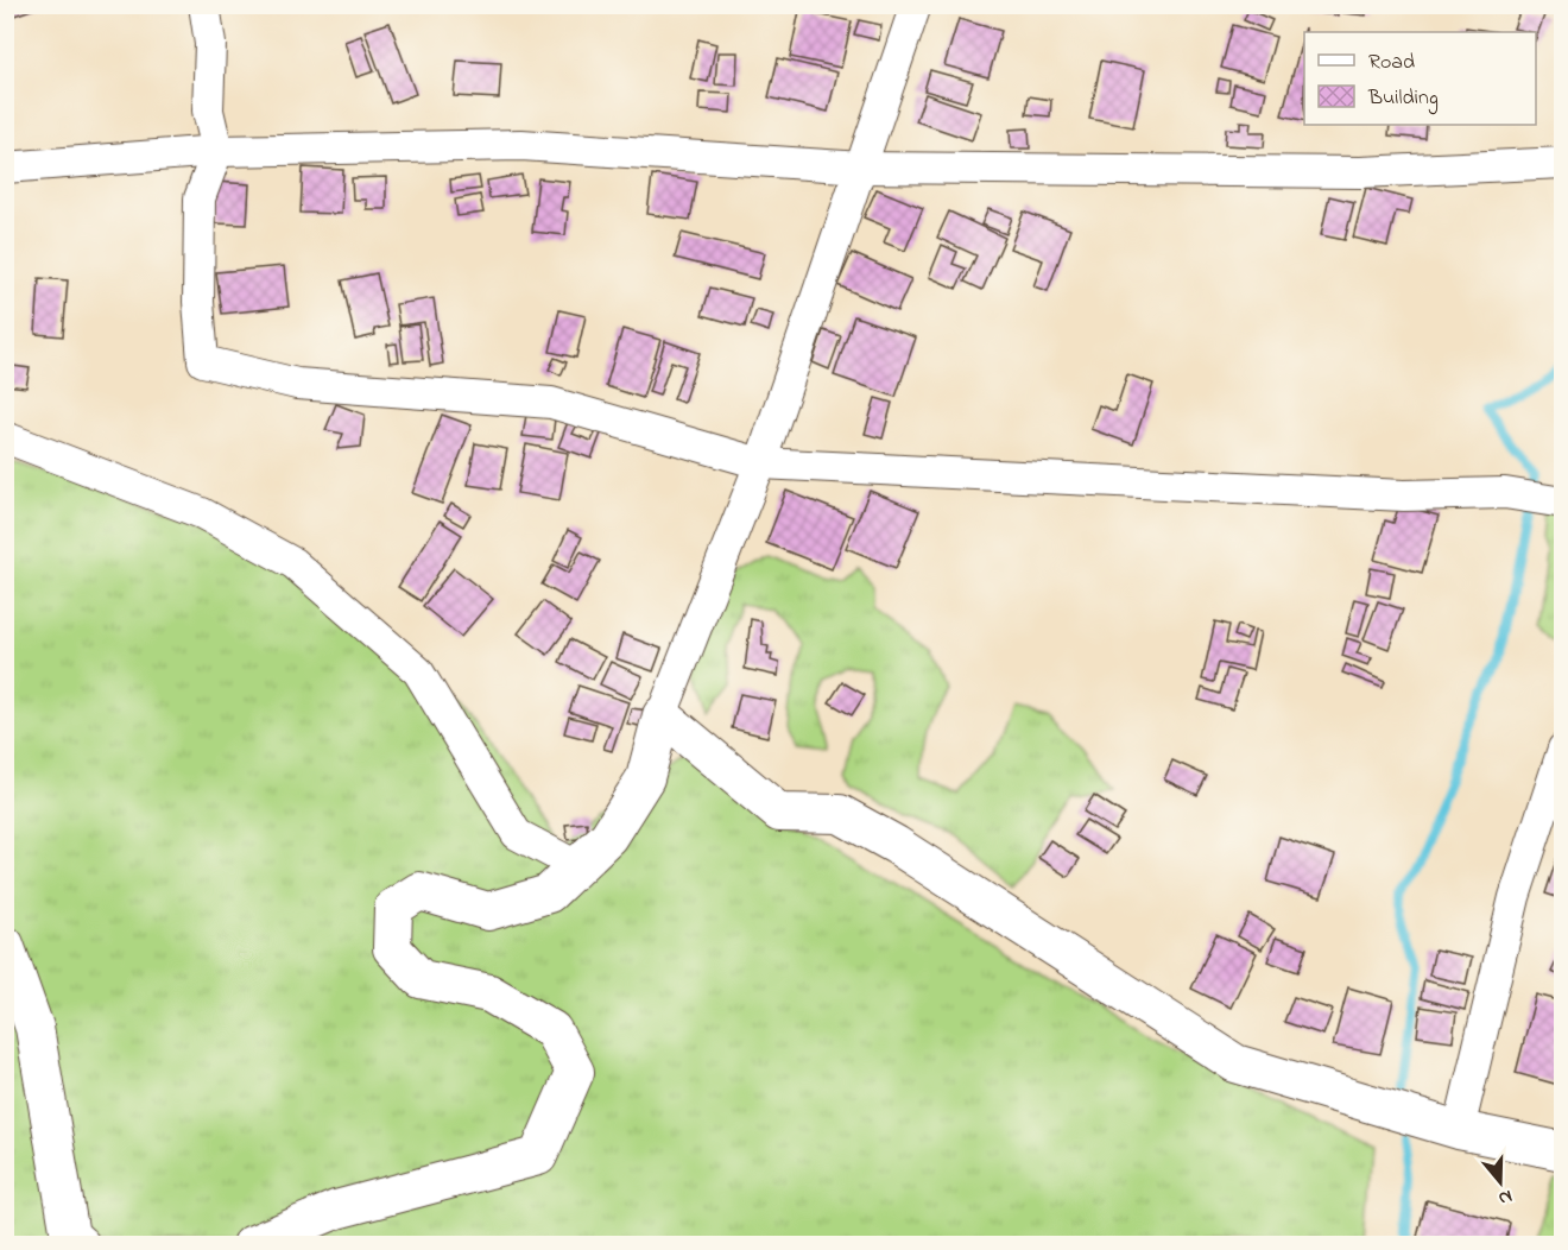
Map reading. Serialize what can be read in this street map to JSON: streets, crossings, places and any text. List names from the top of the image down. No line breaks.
{"legend":["Road","Building"],"north":"bottom"}
